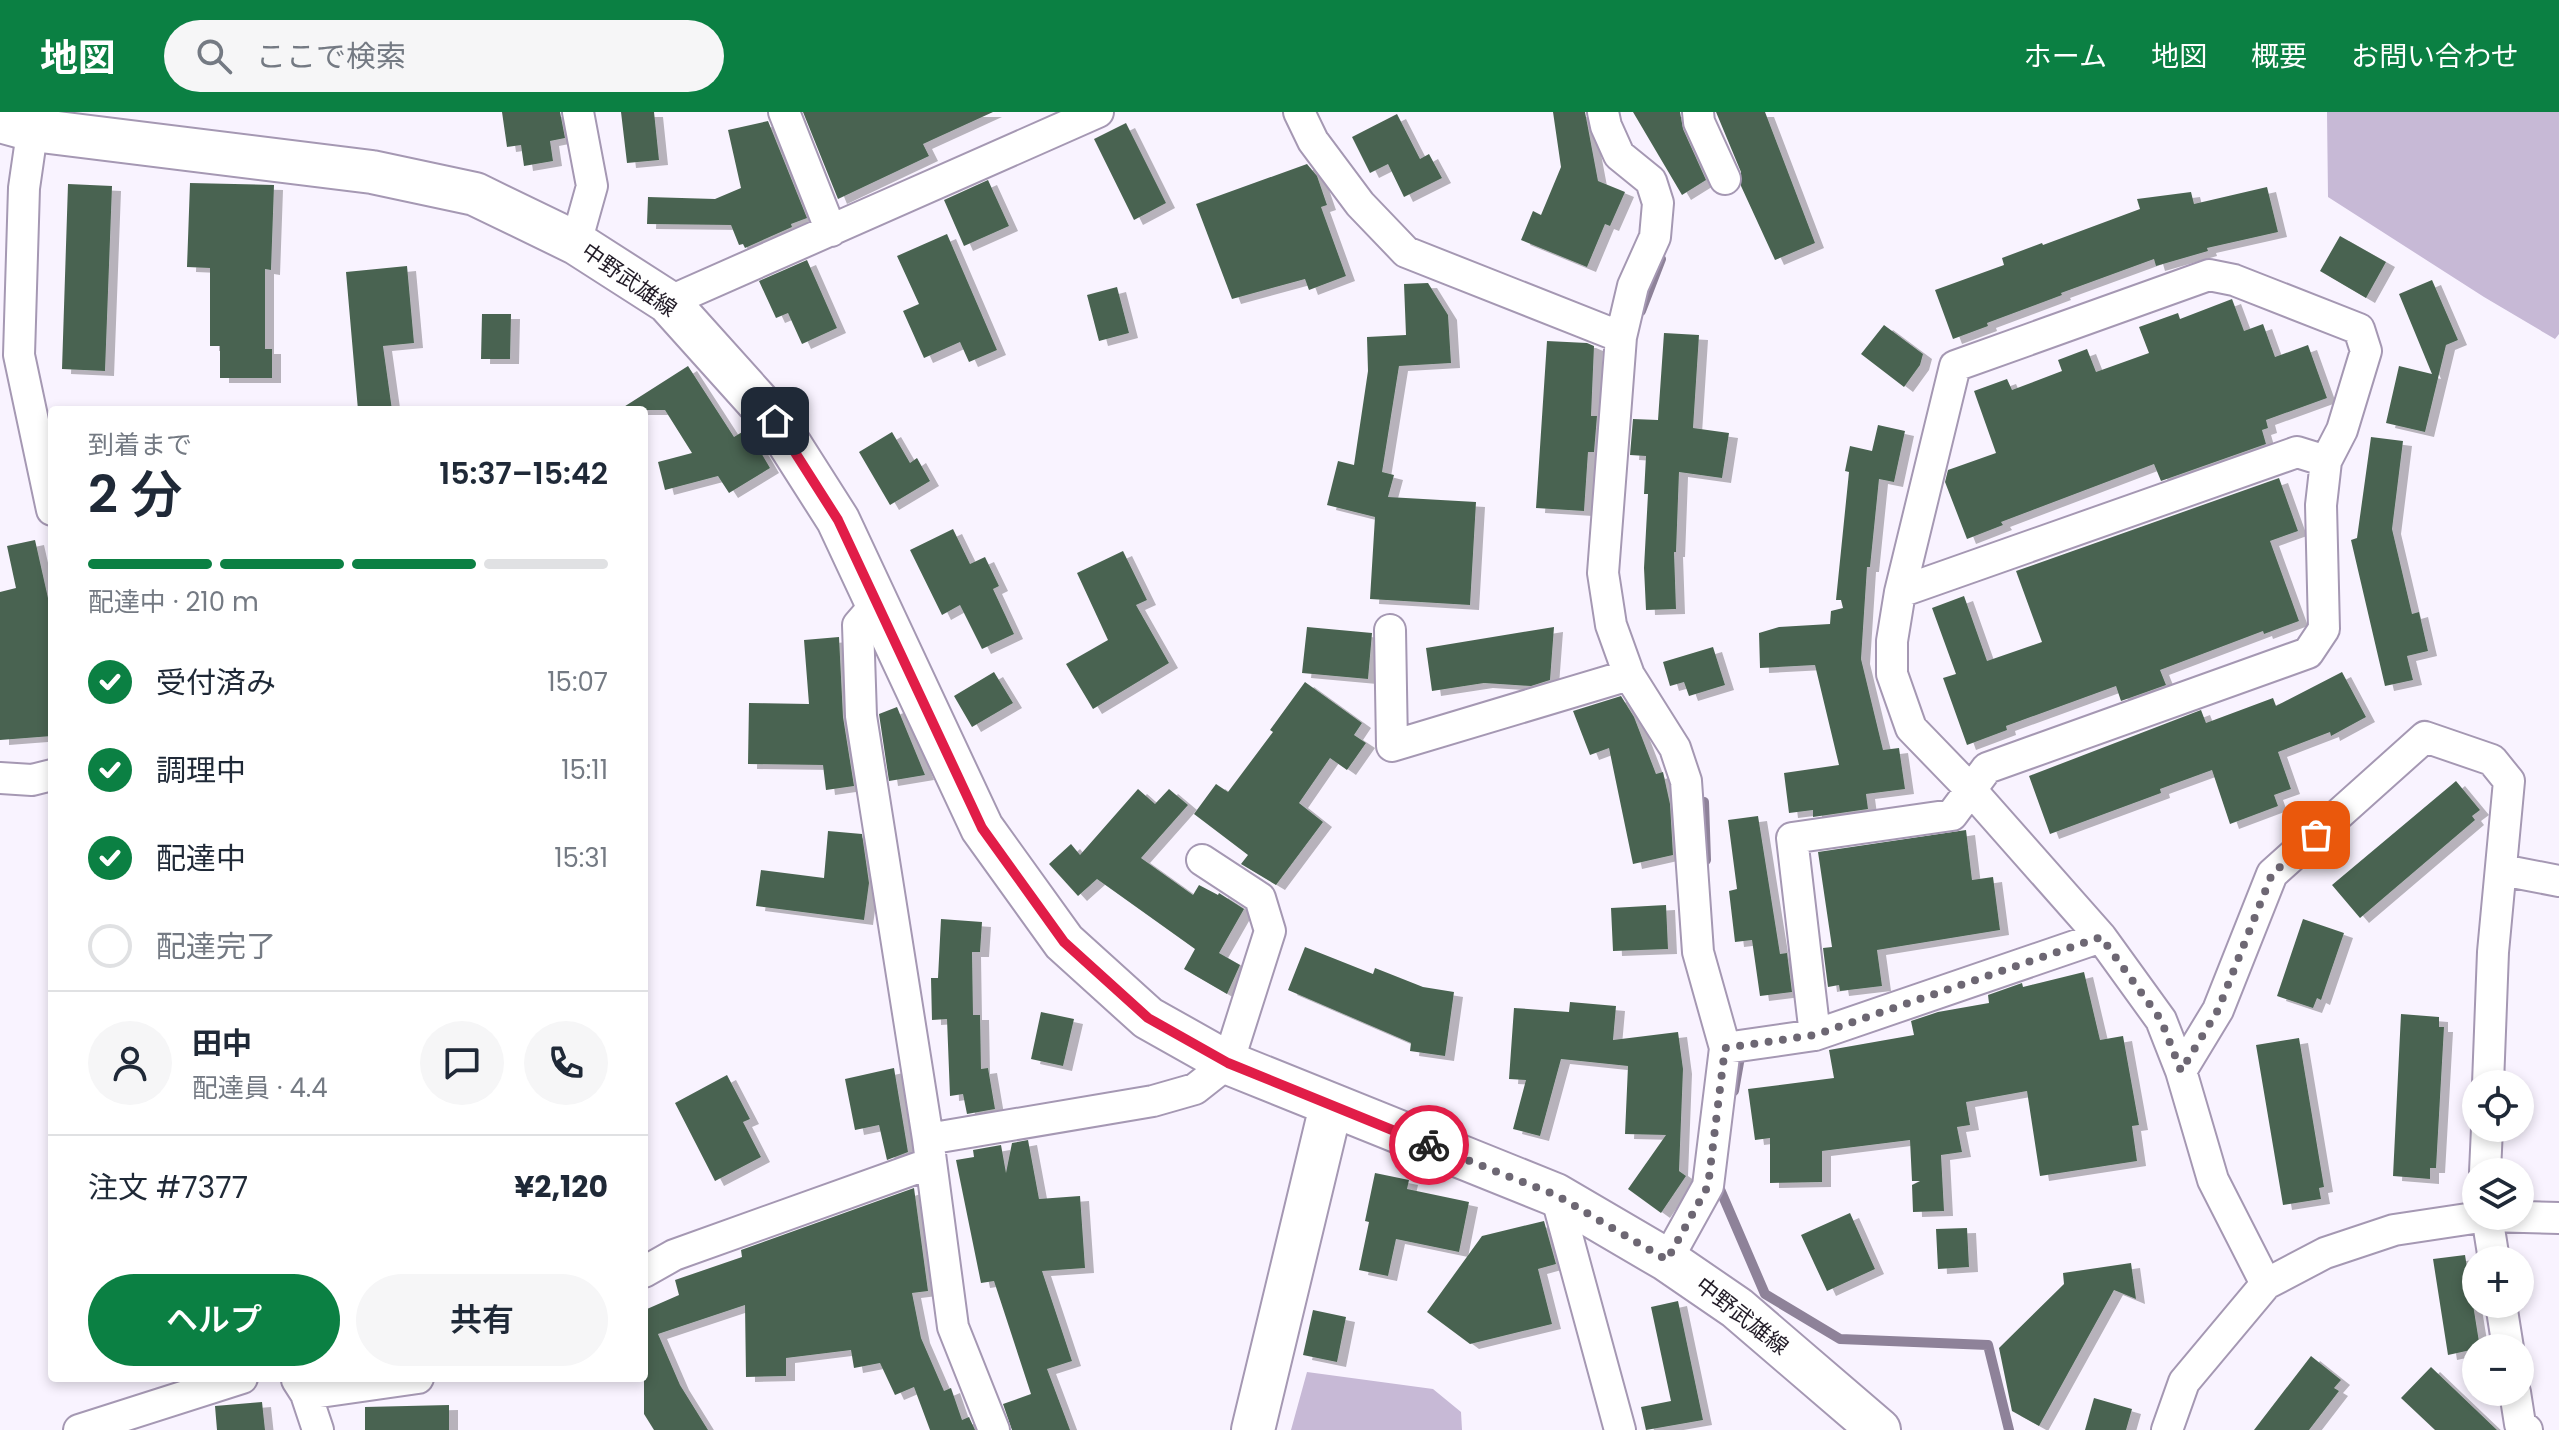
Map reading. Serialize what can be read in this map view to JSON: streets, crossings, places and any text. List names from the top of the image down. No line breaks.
{"streets":{"main road":["中野武雄線"]},"page":{"header":"地図","search":"ここで検索","nav":["ホーム","地図","概要","お問い合わせ"],"heading":["2 分","到着まで","15:37–15:42"],"panel":["田中","配達員 · 4.4","注文 #7377","¥2,120"],"bar":"配達中 · 210 m","list":[["受付済み","15:07"],["調理中","15:11"],["配達中","15:31"],"配達完了"],"map_buttons":["+","−"],"buttons":["ヘルプ","共有"]}}
